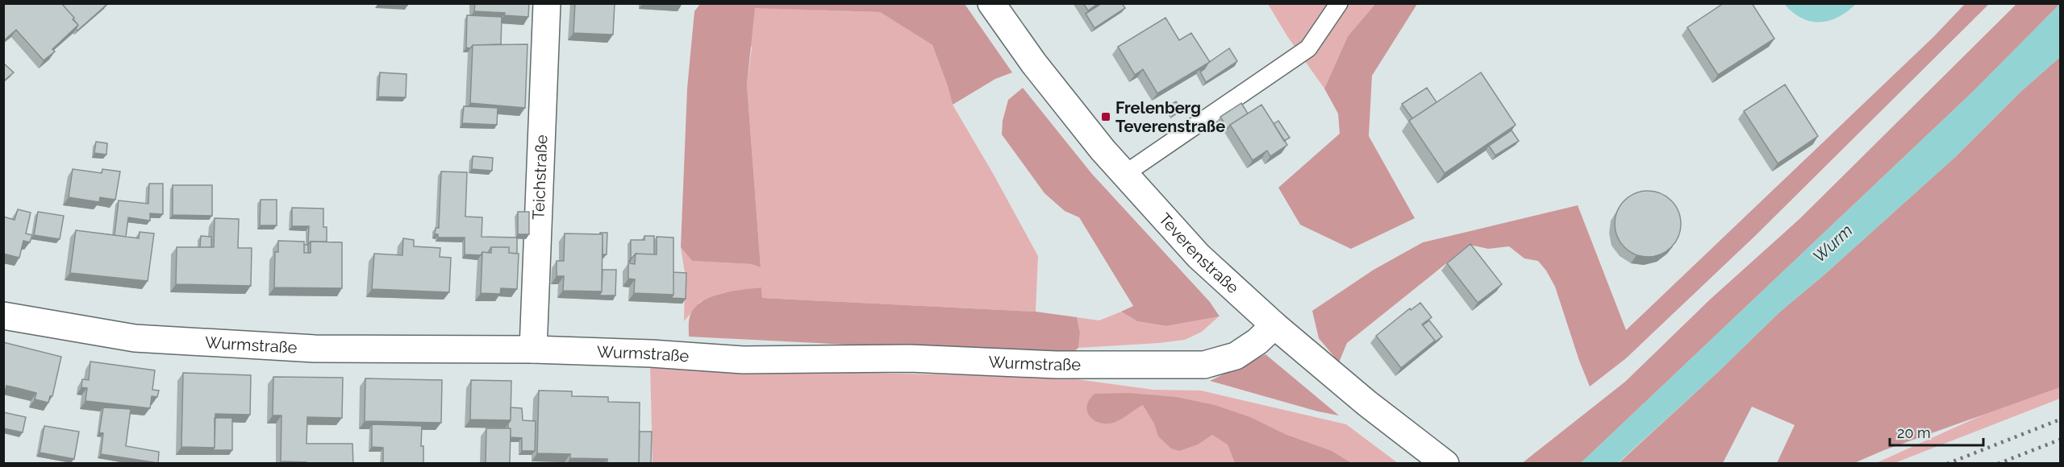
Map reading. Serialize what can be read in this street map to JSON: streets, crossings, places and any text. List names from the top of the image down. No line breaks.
{"streets":{"street":["Teichstraße","Teverenstraße","Wurmstraße"]},"crossings":[["Teichstraße","Wurmstraße"],["Teverenstraße","Wurmstraße"]],"water":["Wurm"],"places":{"transit":["Frelenberg Teverenstraße"]},"scale_bar":"20 m"}
